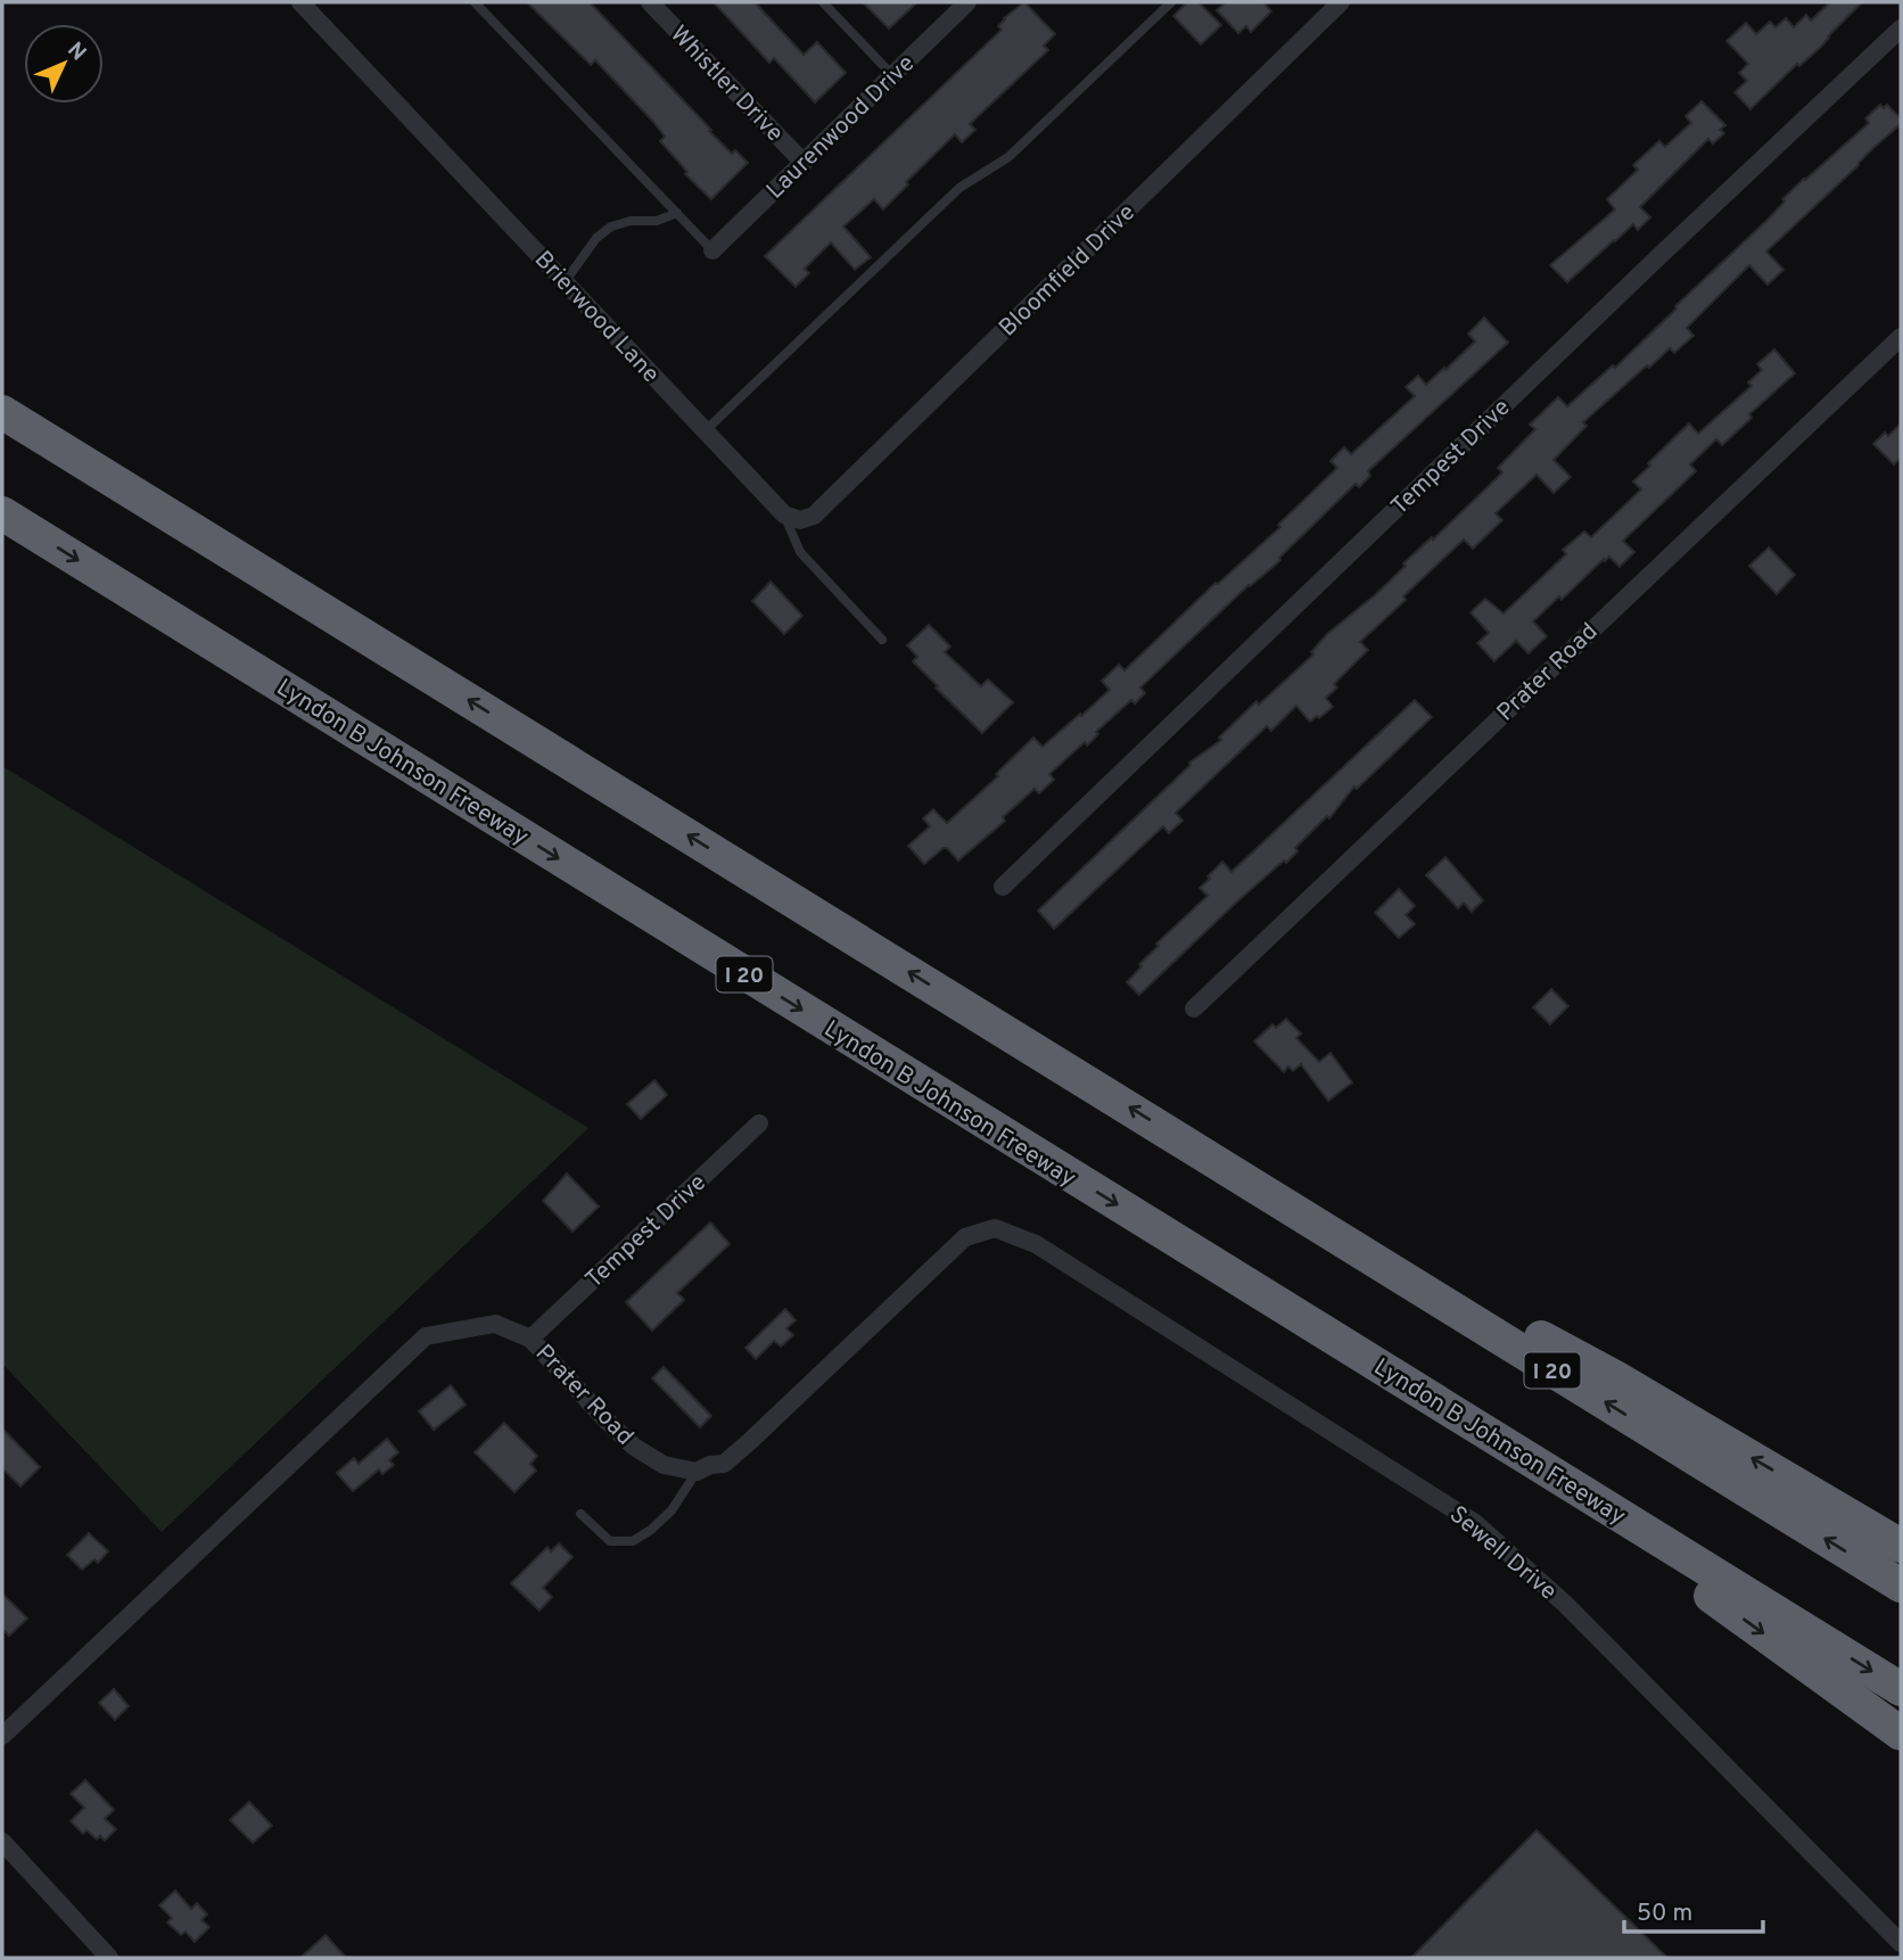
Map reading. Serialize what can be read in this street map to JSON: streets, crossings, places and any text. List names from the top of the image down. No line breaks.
{"streets":{"highway":["Lyndon B Johnson Freeway","I 20"],"street":["Whistler Drive","Laurenwood Drive","Bloomfield Drive","Brierwood Lane","Tempest Drive","Prater Road","Sewell Drive"]},"crossings":[["Whistler Drive","Laurenwood Drive"],["Bloomfield Drive","Brierwood Lane"],["Tempest Drive","Prater Road"],["Prater Road","Sewell Drive"]],"scale_bar":"50 m","north":"top right"}
